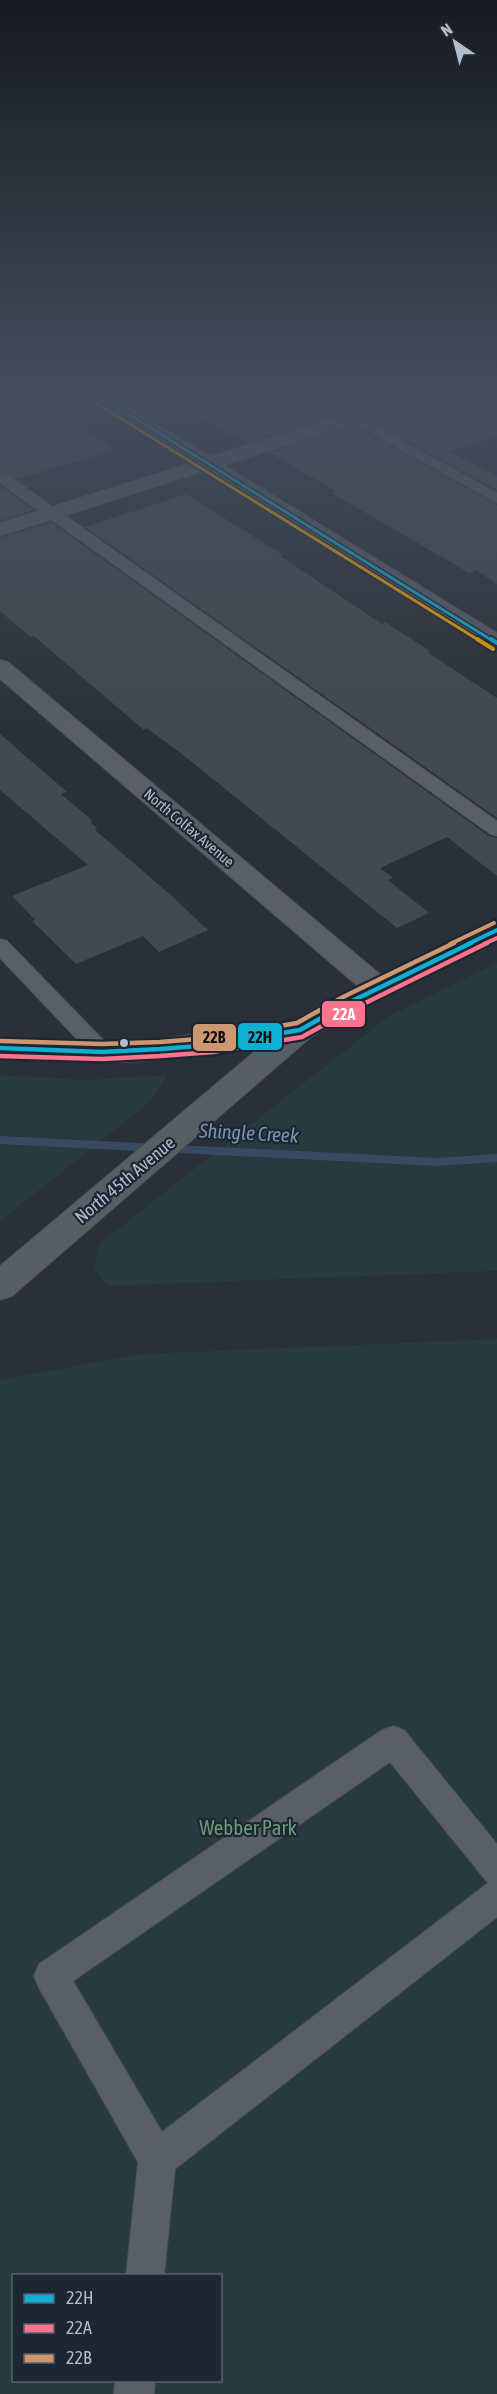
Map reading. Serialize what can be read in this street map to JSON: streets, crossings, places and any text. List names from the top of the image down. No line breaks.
{"streets":{"street":["North Colfax Avenue","North 45th Avenue"]},"crossings":[["North Colfax Avenue","North 45th Avenue"]],"water":["Shingle Creek"],"parks":["Webber Park"],"lines":["transit line 22H","transit line 22B","transit line 22A"],"legend":["22H","22A","22B"],"north":"top left"}
